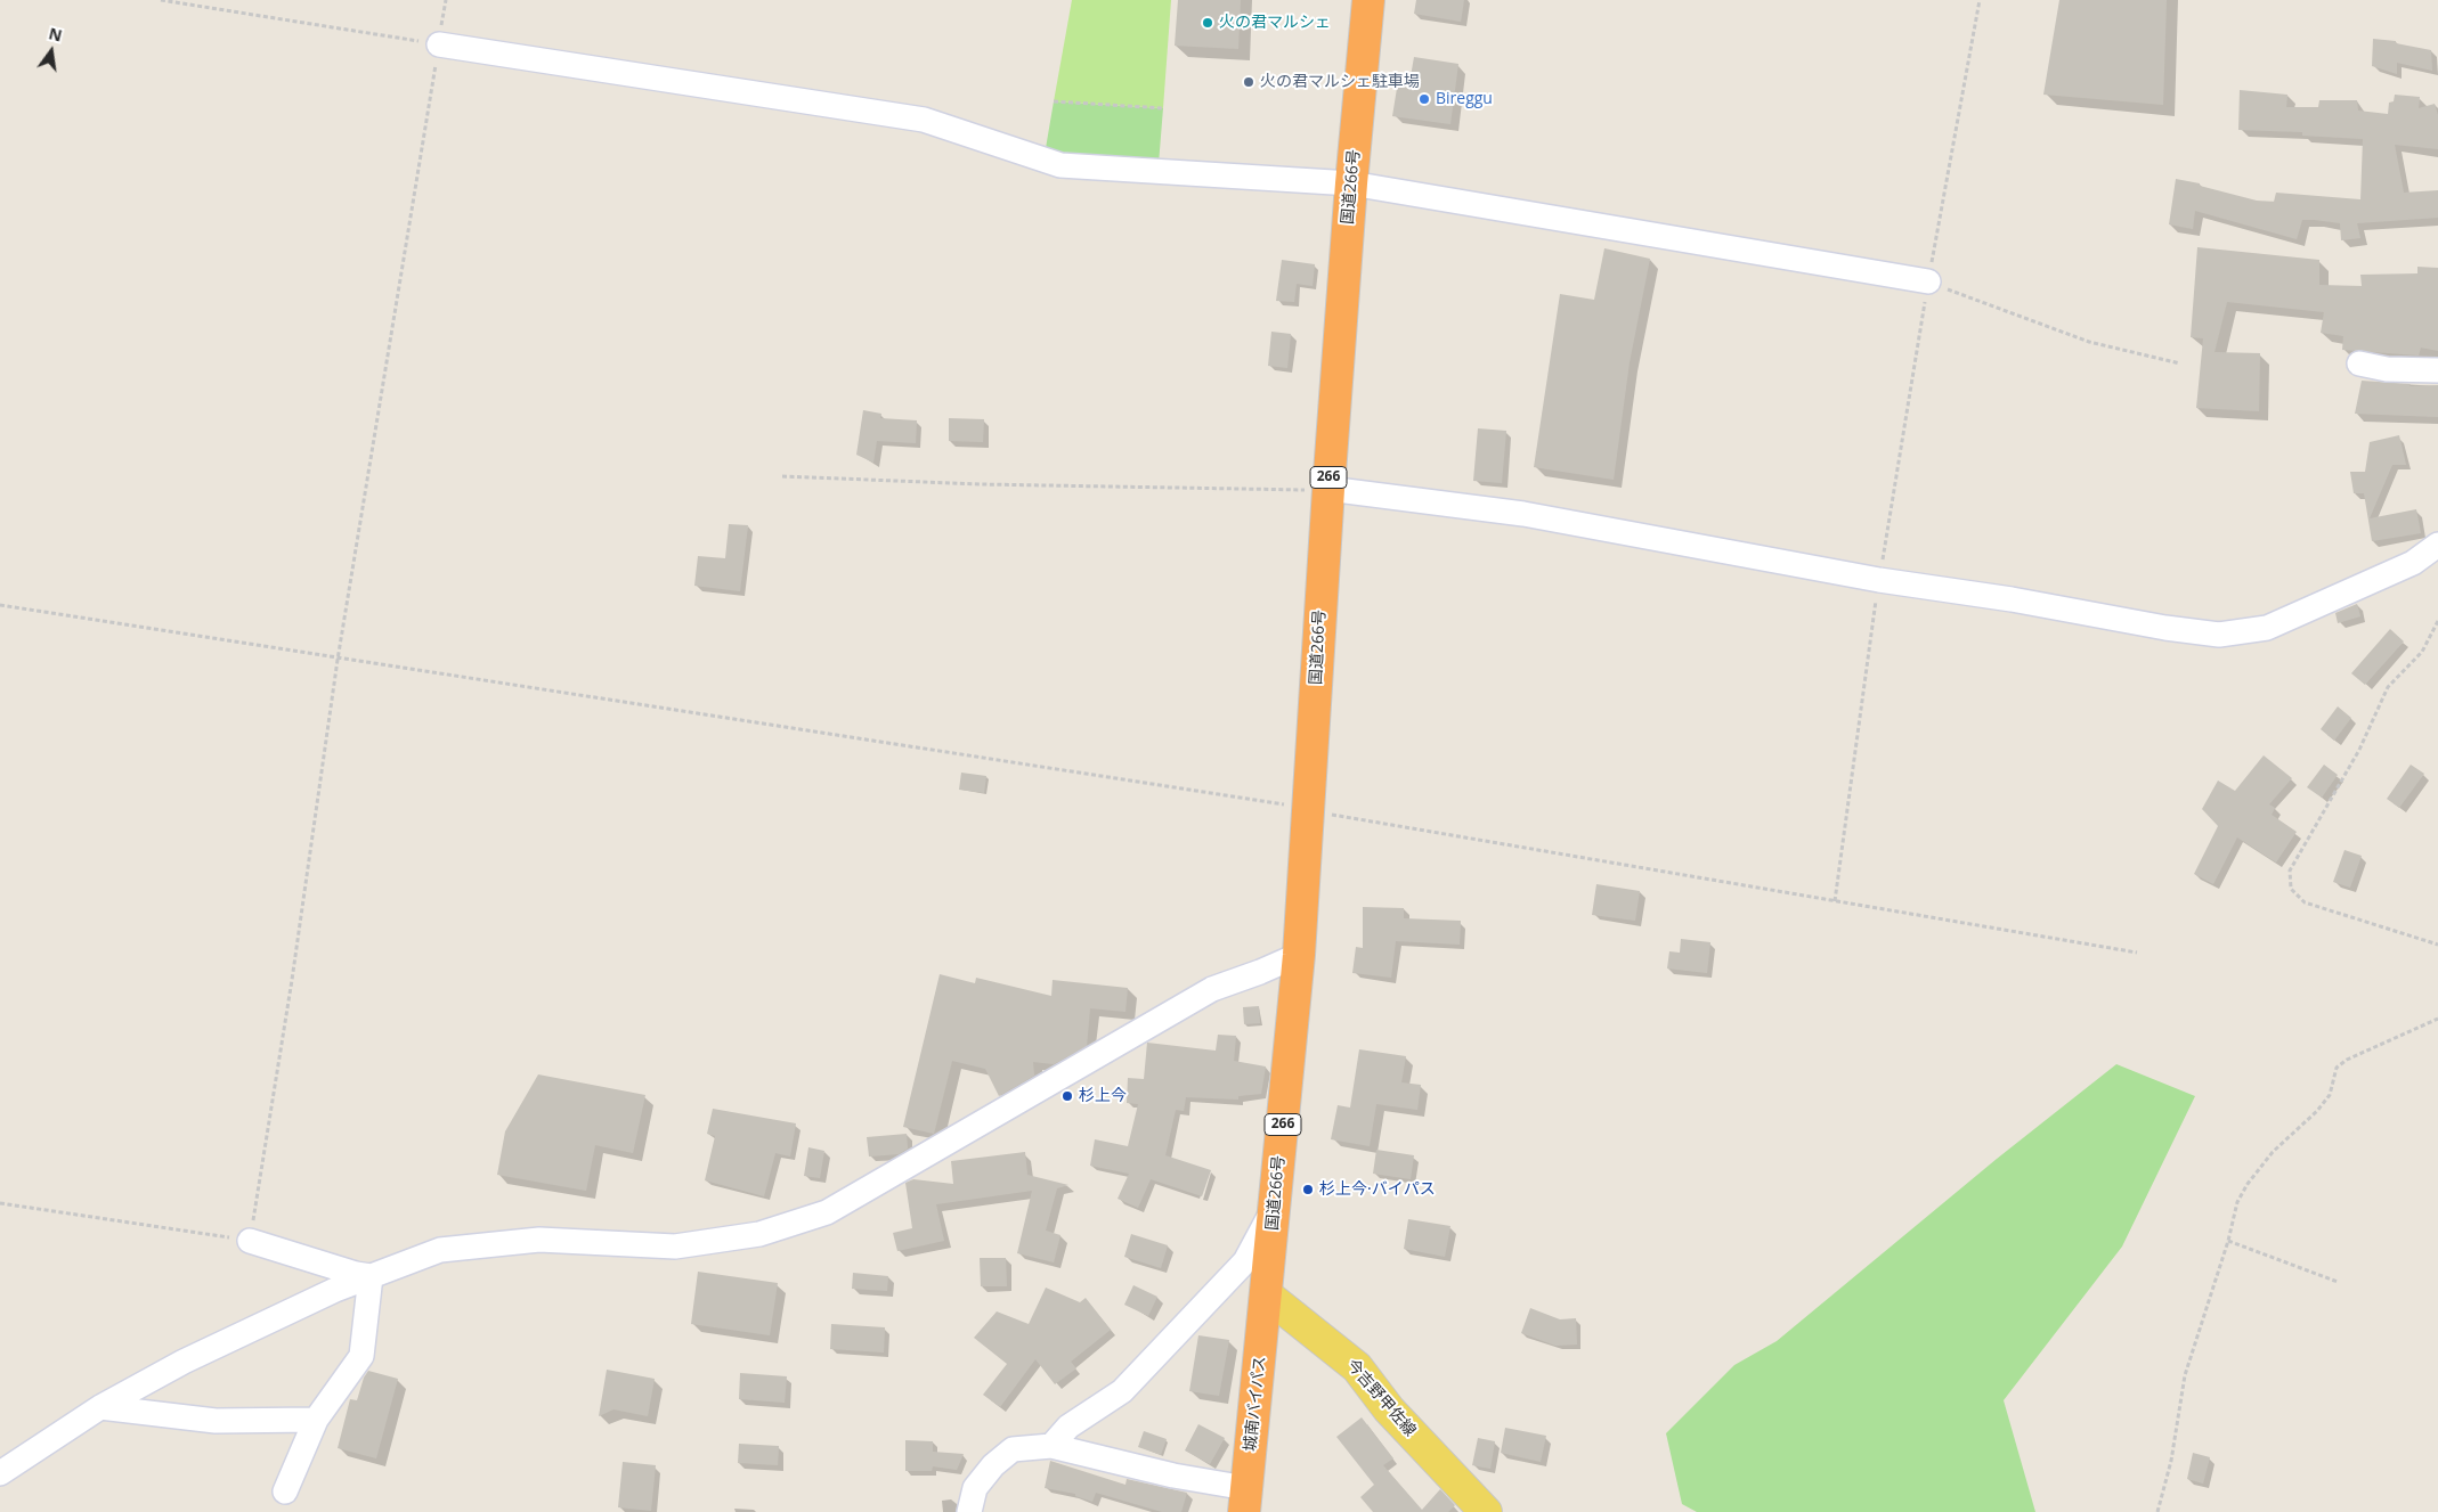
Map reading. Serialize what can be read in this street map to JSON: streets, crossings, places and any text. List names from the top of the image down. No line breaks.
{"streets":{"highway":["国道266号","266","城南バイパス"],"main road":["今吉野甲佐線"]},"crossings":[["国道266号","今吉野甲佐線"],["国道266号","城南バイパス"],["今吉野甲佐線","城南バイパス"]],"places":["火の君マルシェ","火の君マルシェ駐車場","Bireggu","杉上今","杉上今·バイパス"],"north":"top"}
